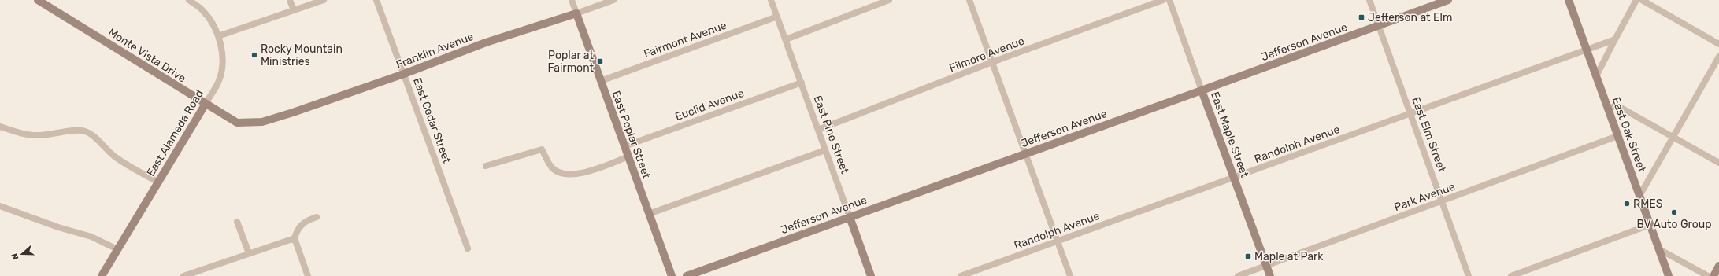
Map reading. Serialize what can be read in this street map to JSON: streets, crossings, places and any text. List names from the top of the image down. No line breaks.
{"streets":{"street":["Fairmont Avenue","Jefferson Avenue","Franklin Avenue","Filmore Avenue","Monte Vista Drive","Euclid Avenue","East Cedar Street","East Alameda Road","East Poplar Street","East Pine Street","East Maple Street","East Elm Street","East Oak Street","Randolph Avenue","Park Avenue"]},"crossings":[["Fairmont Avenue","East Poplar Street"],["Fairmont Avenue","East Pine Street"],["Jefferson Avenue","East Pine Street"],["Jefferson Avenue","East Maple Street"],["Jefferson Avenue","East Elm Street"],["Franklin Avenue","Monte Vista Drive"],["Franklin Avenue","East Cedar Street"],["Franklin Avenue","East Poplar Street"],["Filmore Avenue","East Pine Street"],["Monte Vista Drive","East Alameda Road"],["Euclid Avenue","East Poplar Street"],["Euclid Avenue","East Pine Street"],["East Maple Street","Randolph Avenue"],["East Maple Street","Park Avenue"],["East Elm Street","Randolph Avenue"],["East Elm Street","Park Avenue"],["East Oak Street","Randolph Avenue"],["East Oak Street","Park Avenue"]],"places":{"transit":["Jefferson at Elm","Poplar at Fairmont","Maple at Park"],"other":["Rocky Mountain Ministries","RMES","BV Auto Group"]},"north":"left"}
